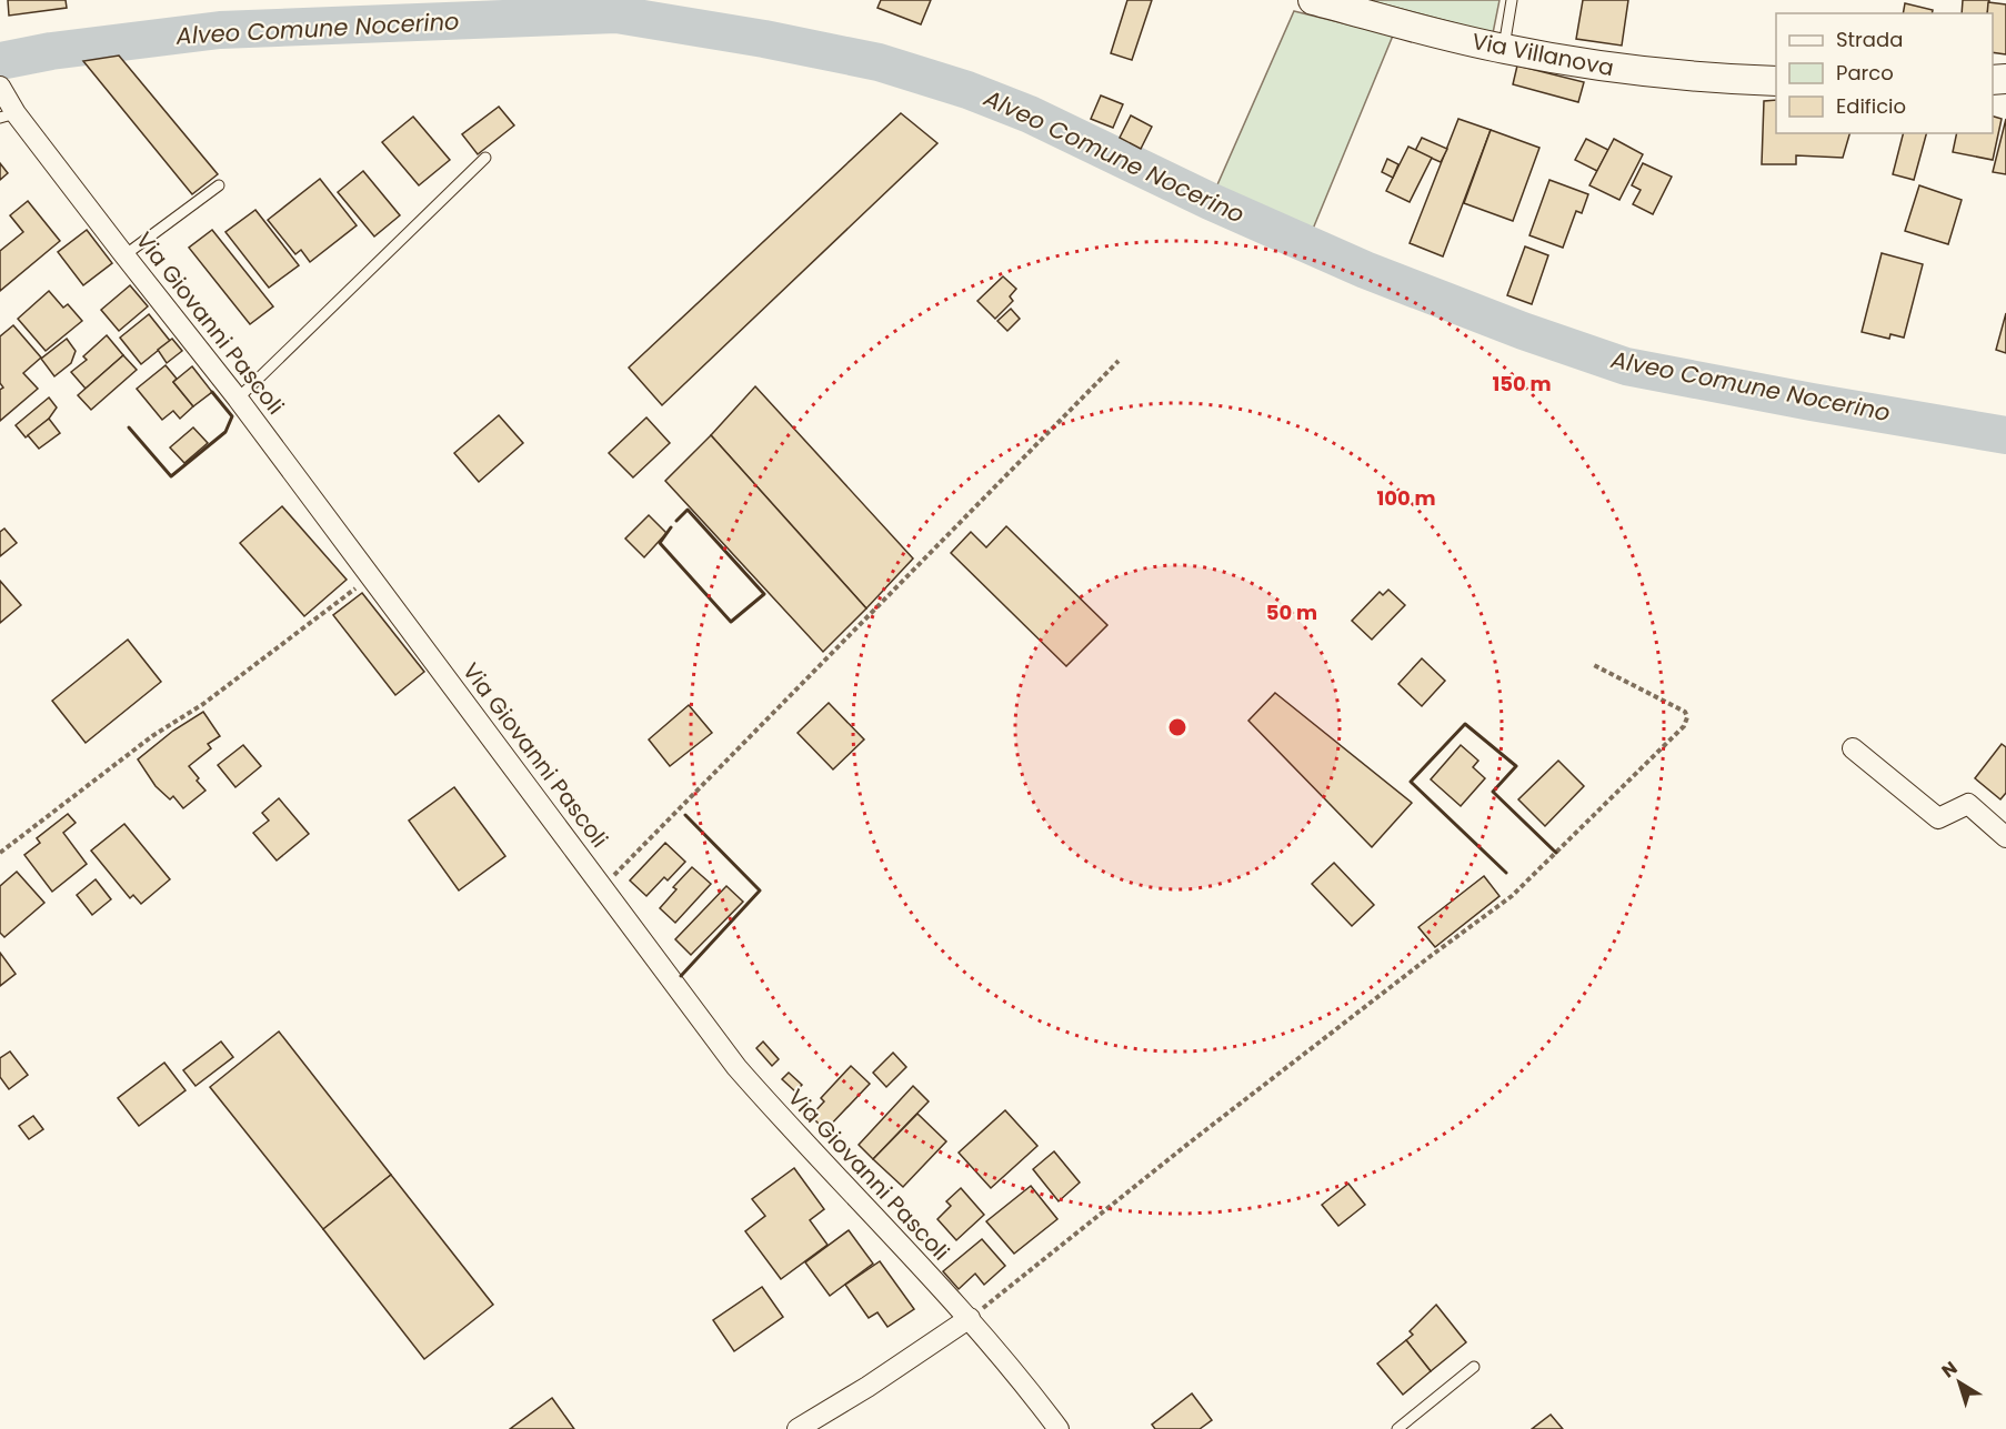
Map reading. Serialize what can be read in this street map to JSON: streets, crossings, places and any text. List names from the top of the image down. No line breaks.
{"streets":{"main road":["Via Villanova"],"street":["Via Giovanni Pascoli"]},"water":["Alveo Comune Nocerino"],"legend":["Strada","Parco","Edificio"],"north":"top left","rings":["150 m","100 m","50 m"]}
